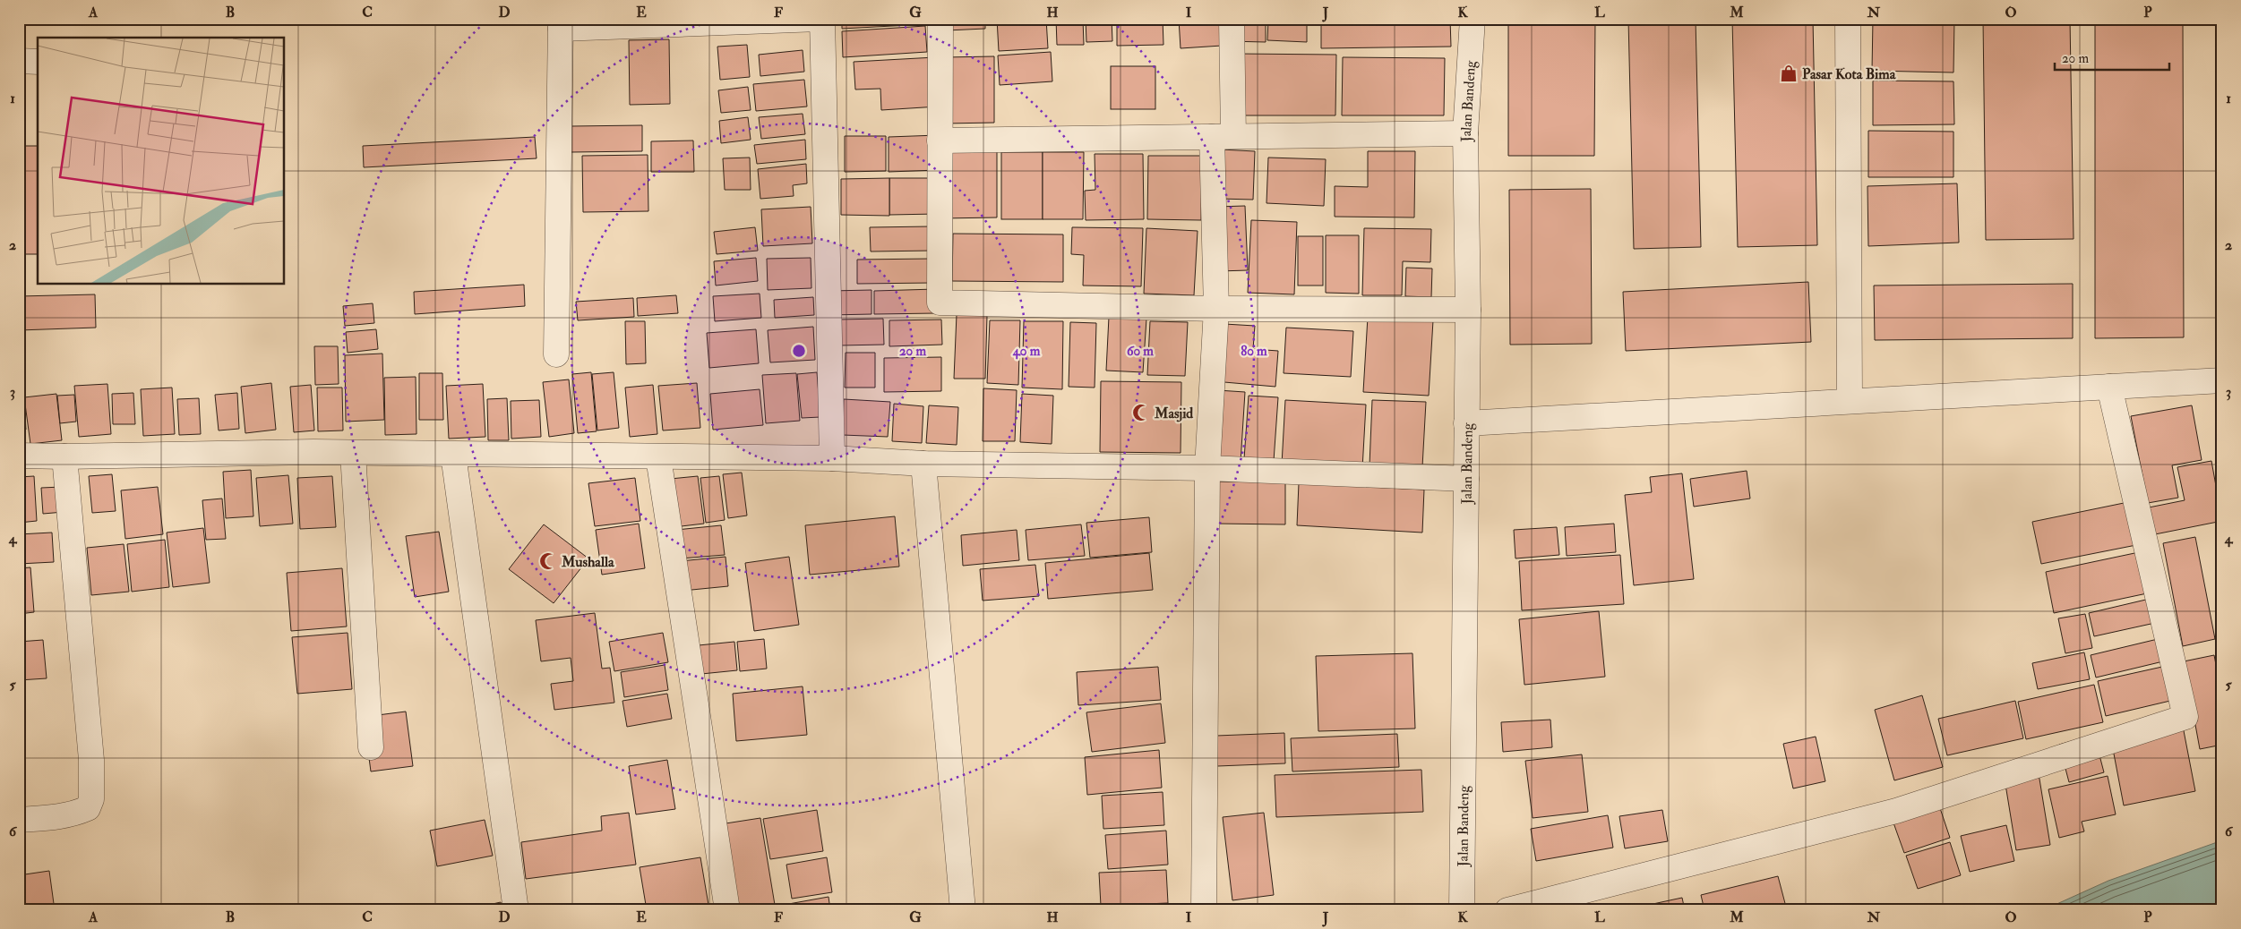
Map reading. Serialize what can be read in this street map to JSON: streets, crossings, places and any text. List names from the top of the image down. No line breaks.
{"streets":{"street":["Jalan Bandeng"]},"places":{"shop":["Pasar Kota Bima"],"mosque":["Masjid","Mushalla"]},"scale_bar":"20 m","grid":{"columns":["A","B","C","D","E","F","G","H","I","J","K","L","M","N","O","P"],"rows":["1","2","3","4","5","6"]},"rings":["20 m","40 m","60 m","80 m"]}
